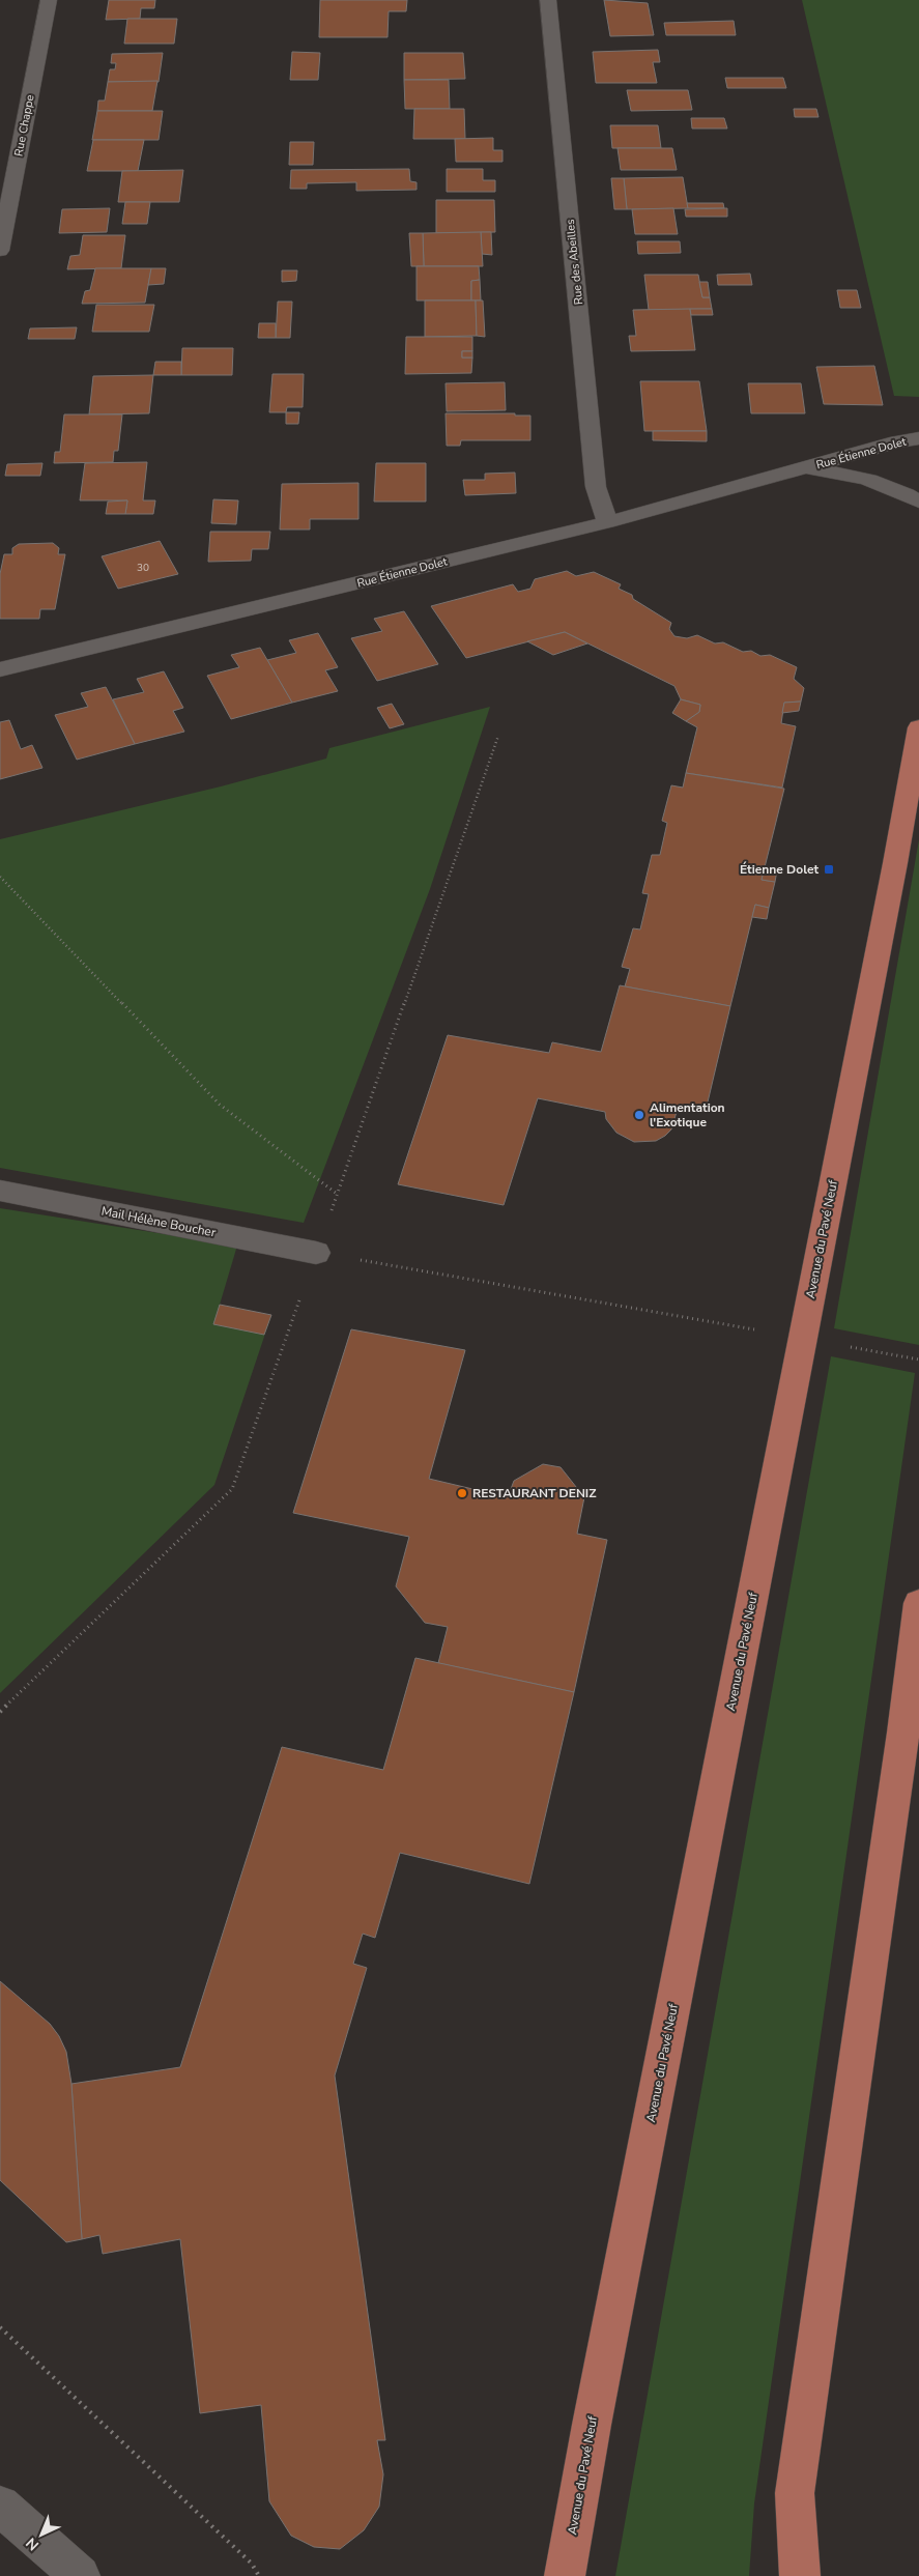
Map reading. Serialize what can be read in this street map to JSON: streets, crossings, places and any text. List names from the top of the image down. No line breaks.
{"streets":{"main road":["Avenue du Pavé Neuf"],"street":["Rue Chappe","Rue des Abeilles","Rue Étienne Dolet","Mail Hélène Boucher"]},"crossings":[["Rue des Abeilles","Rue Étienne Dolet"]],"places":{"transit":["Étienne Dolet"],"other":["Alimentation l'Exotique","RESTAURANT DENIZ"]},"house_numbers":["30"],"north":"bottom left"}
